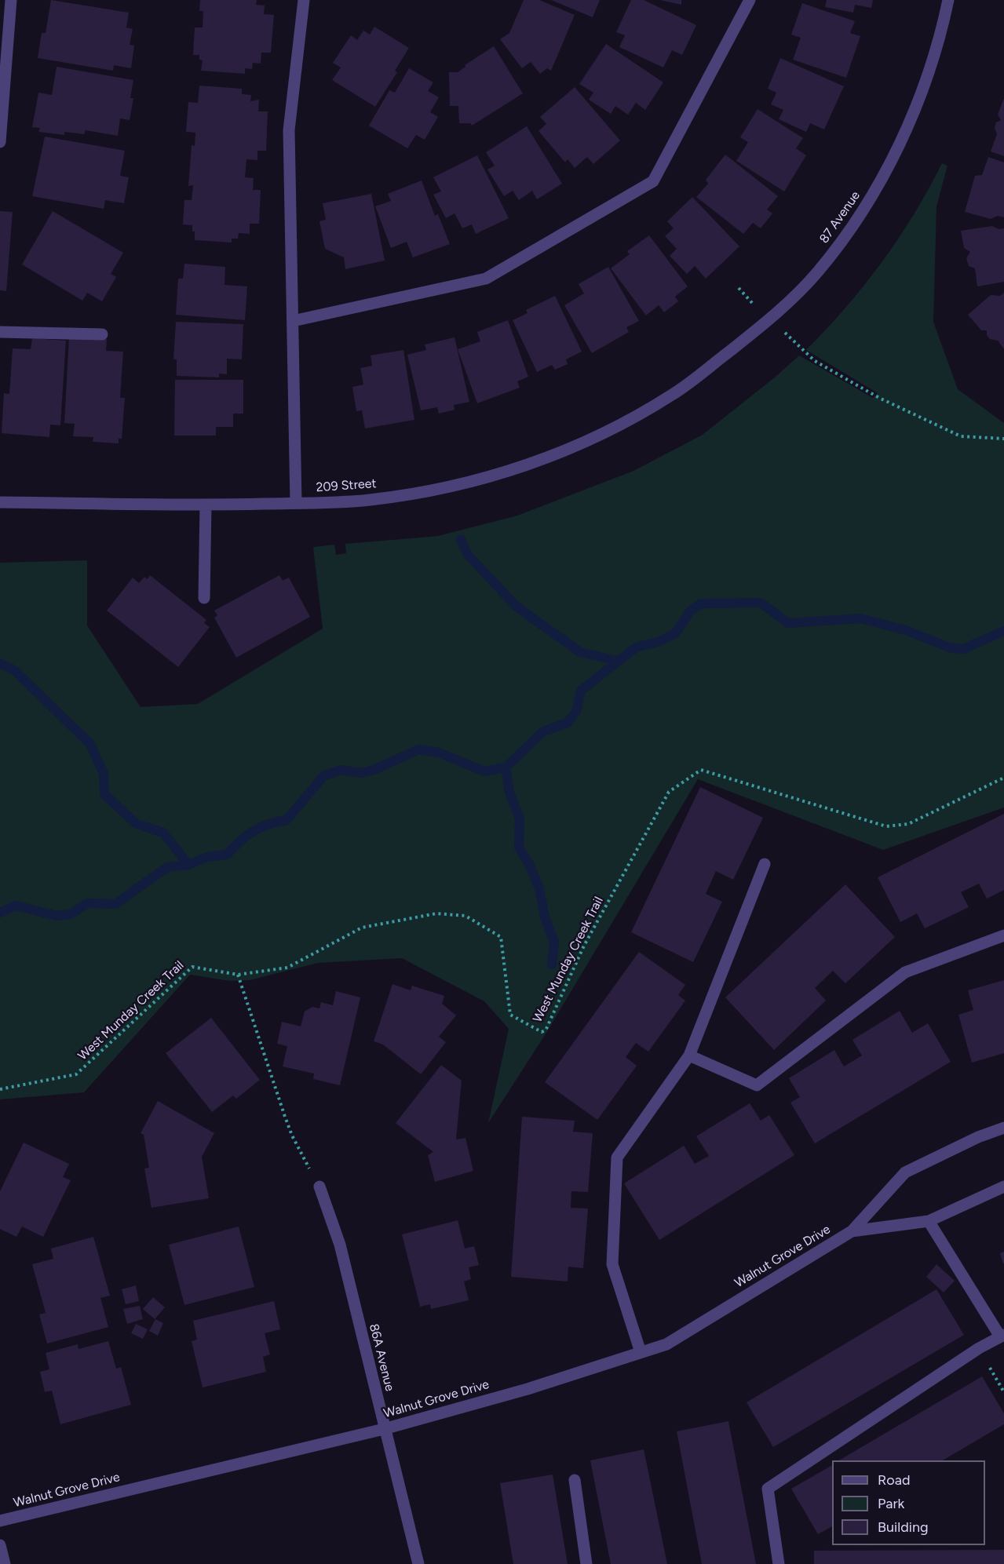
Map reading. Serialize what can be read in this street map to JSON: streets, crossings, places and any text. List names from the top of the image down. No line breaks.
{"streets":{"street":["87 Avenue","209 Street","Walnut Grove Drive","86A Avenue"],"path":["West Munday Creek Trail"]},"crossings":[["87 Avenue","209 Street"],["Walnut Grove Drive","86A Avenue"]],"legend":["Road","Park","Building"]}
